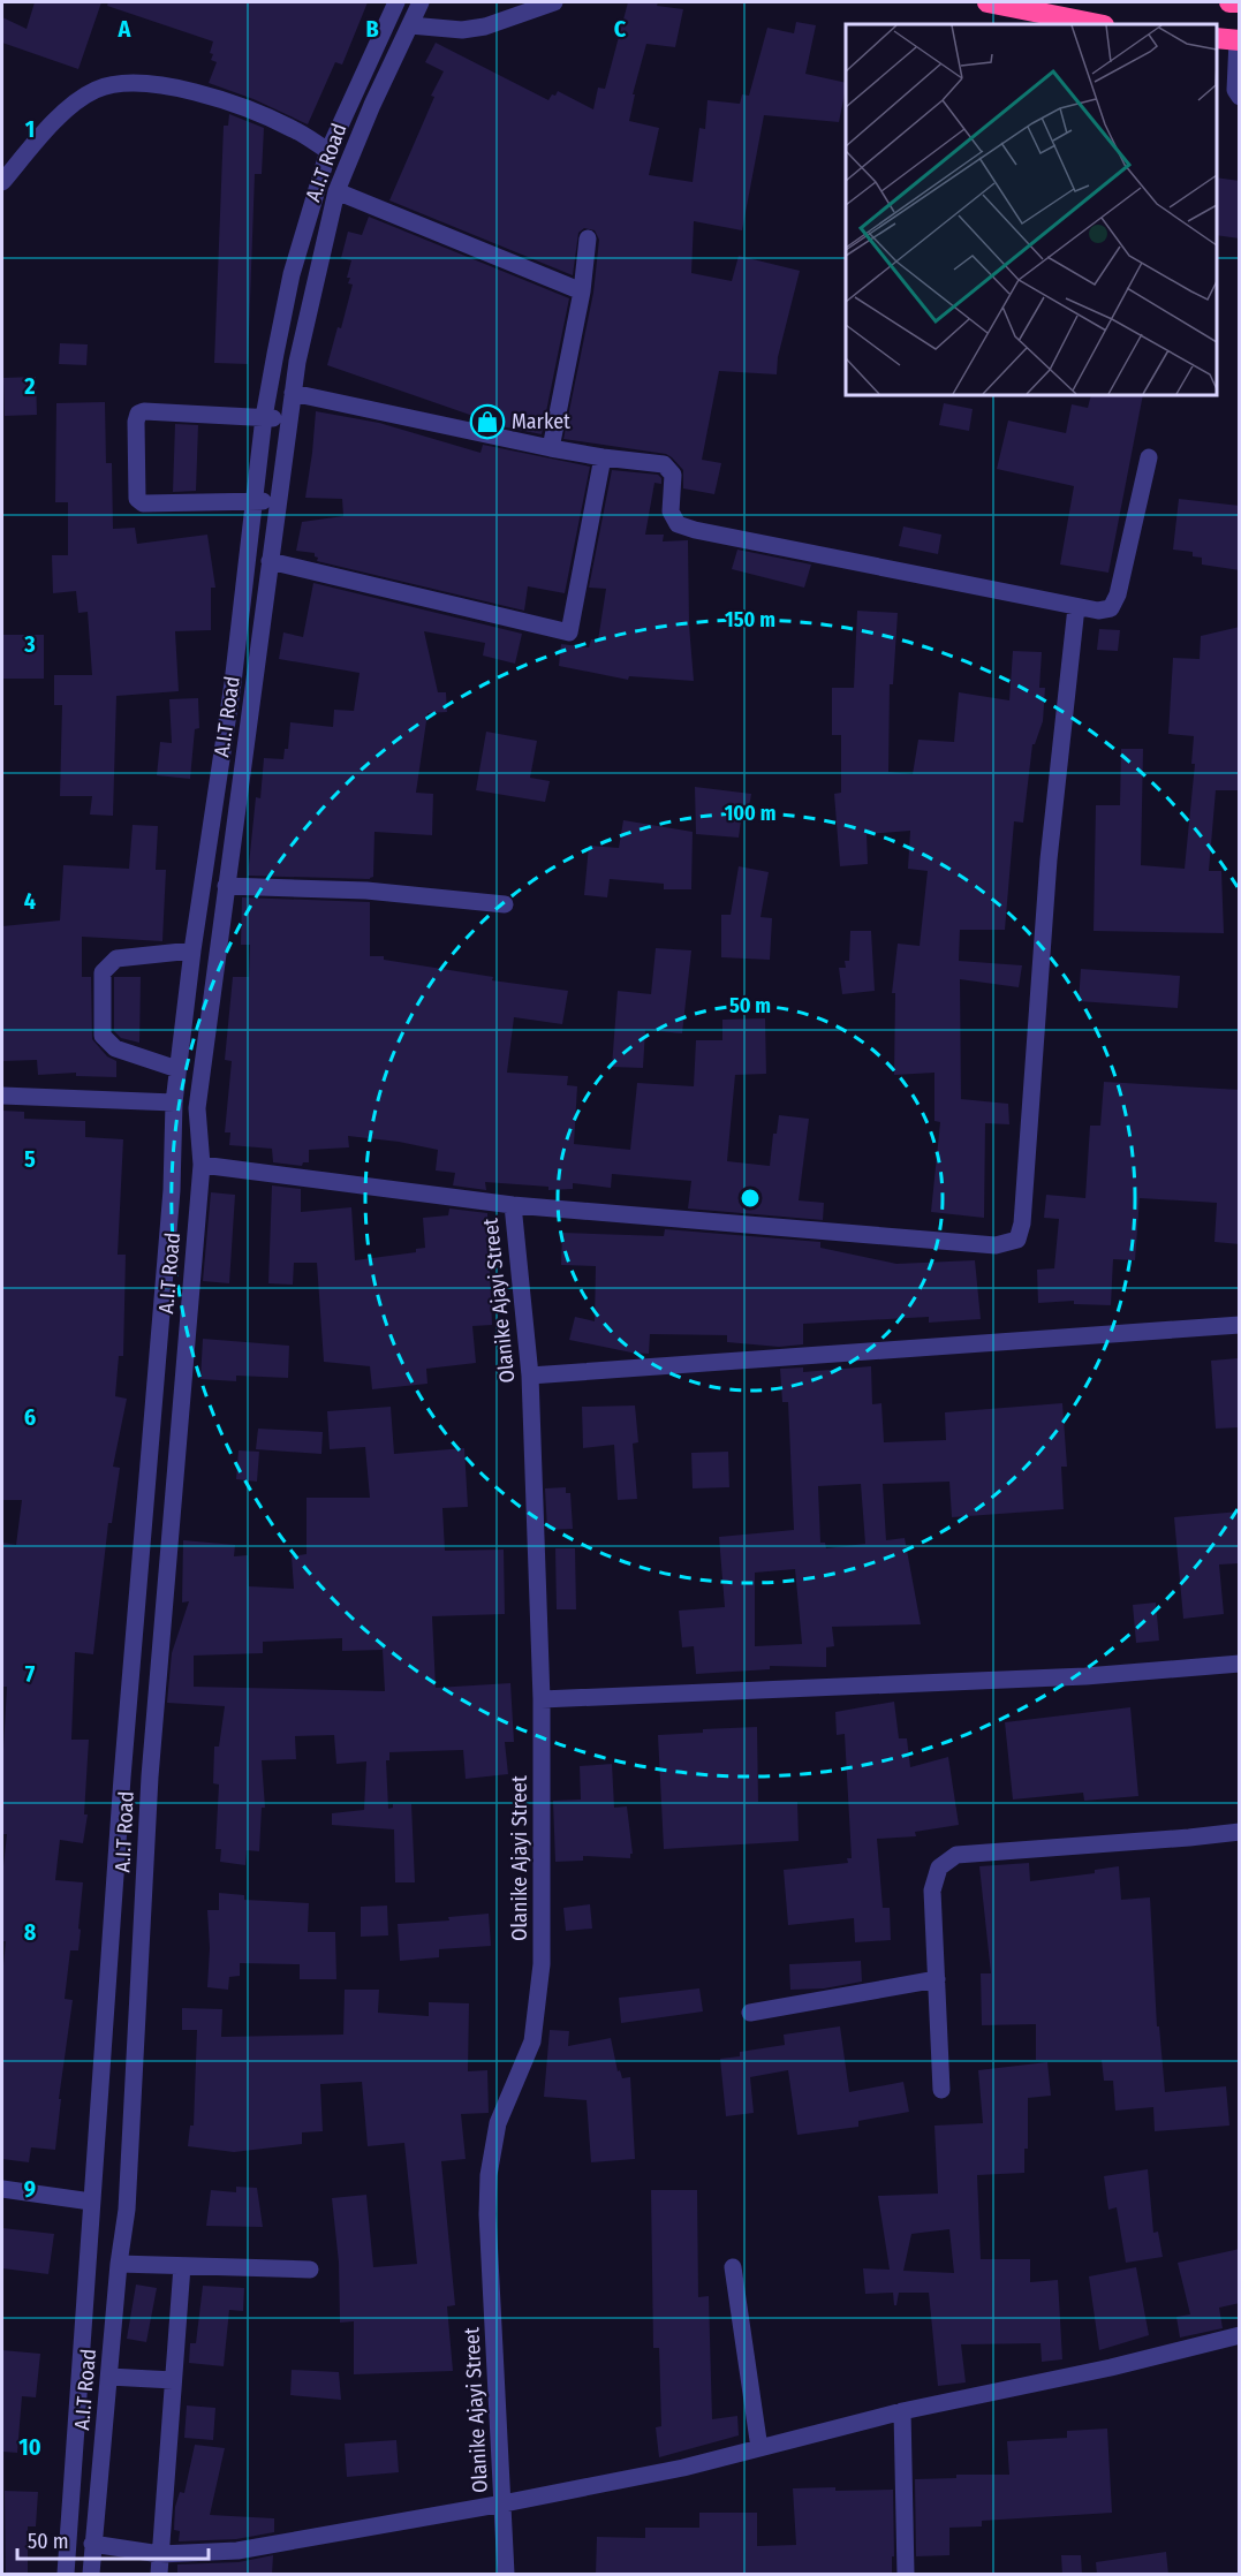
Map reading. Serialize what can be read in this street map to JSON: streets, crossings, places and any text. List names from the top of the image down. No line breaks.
{"streets":{"street":["A.I.T Road","Olanike Ajayi Street"]},"places":{"shop":["Market"]},"scale_bar":"50 m","grid":{"columns":["A","B","C"],"rows":["1","2","3","4","5","6","7","8","9","10"]},"rings":["150 m","100 m","50 m"]}
